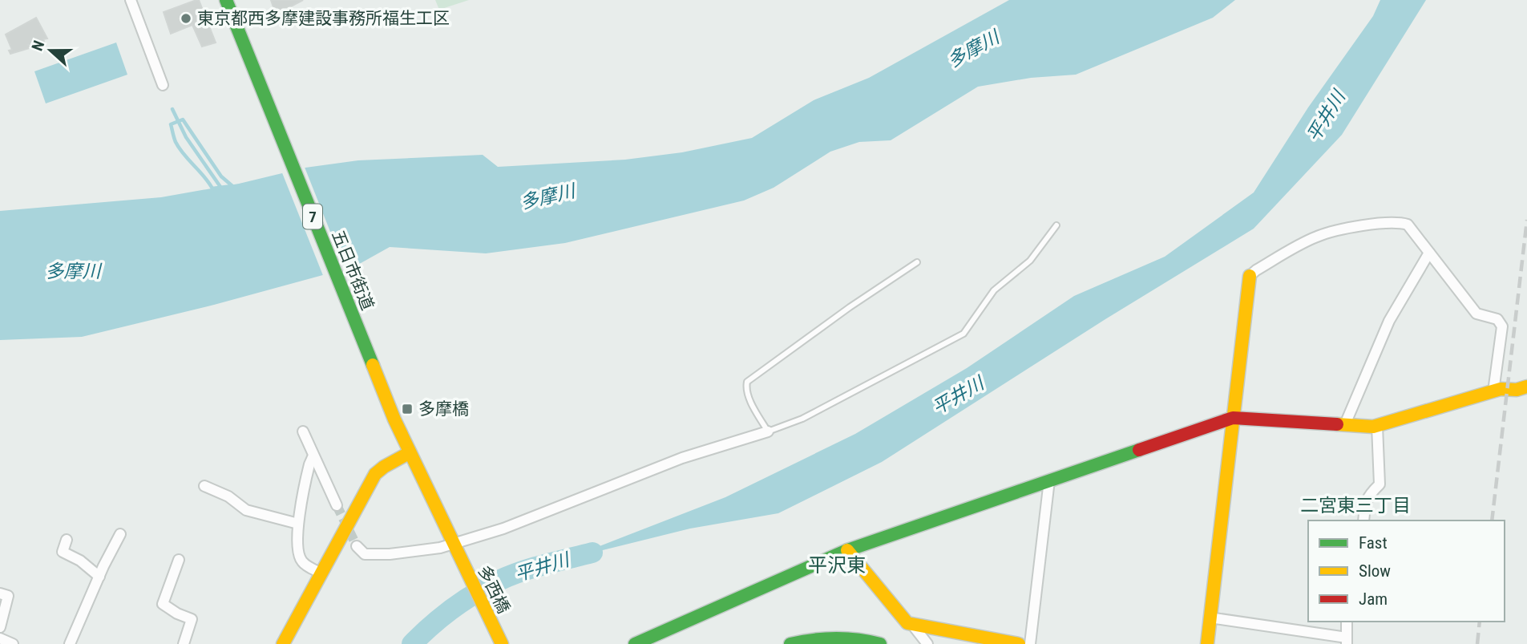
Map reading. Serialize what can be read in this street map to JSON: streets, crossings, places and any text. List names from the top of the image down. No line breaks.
{"streets":{"street":["7","五日市街道","多西橋"]},"crossings":[["五日市街道","多西橋"]],"districts":["二宮東三丁目","平沢東"],"water":["多摩川","平井川"],"places":{"other":["東京都西多摩建設事務所福生工区"],"transit":["多摩橋"]},"legend":["Fast","Slow","Jam"],"north":"left"}
